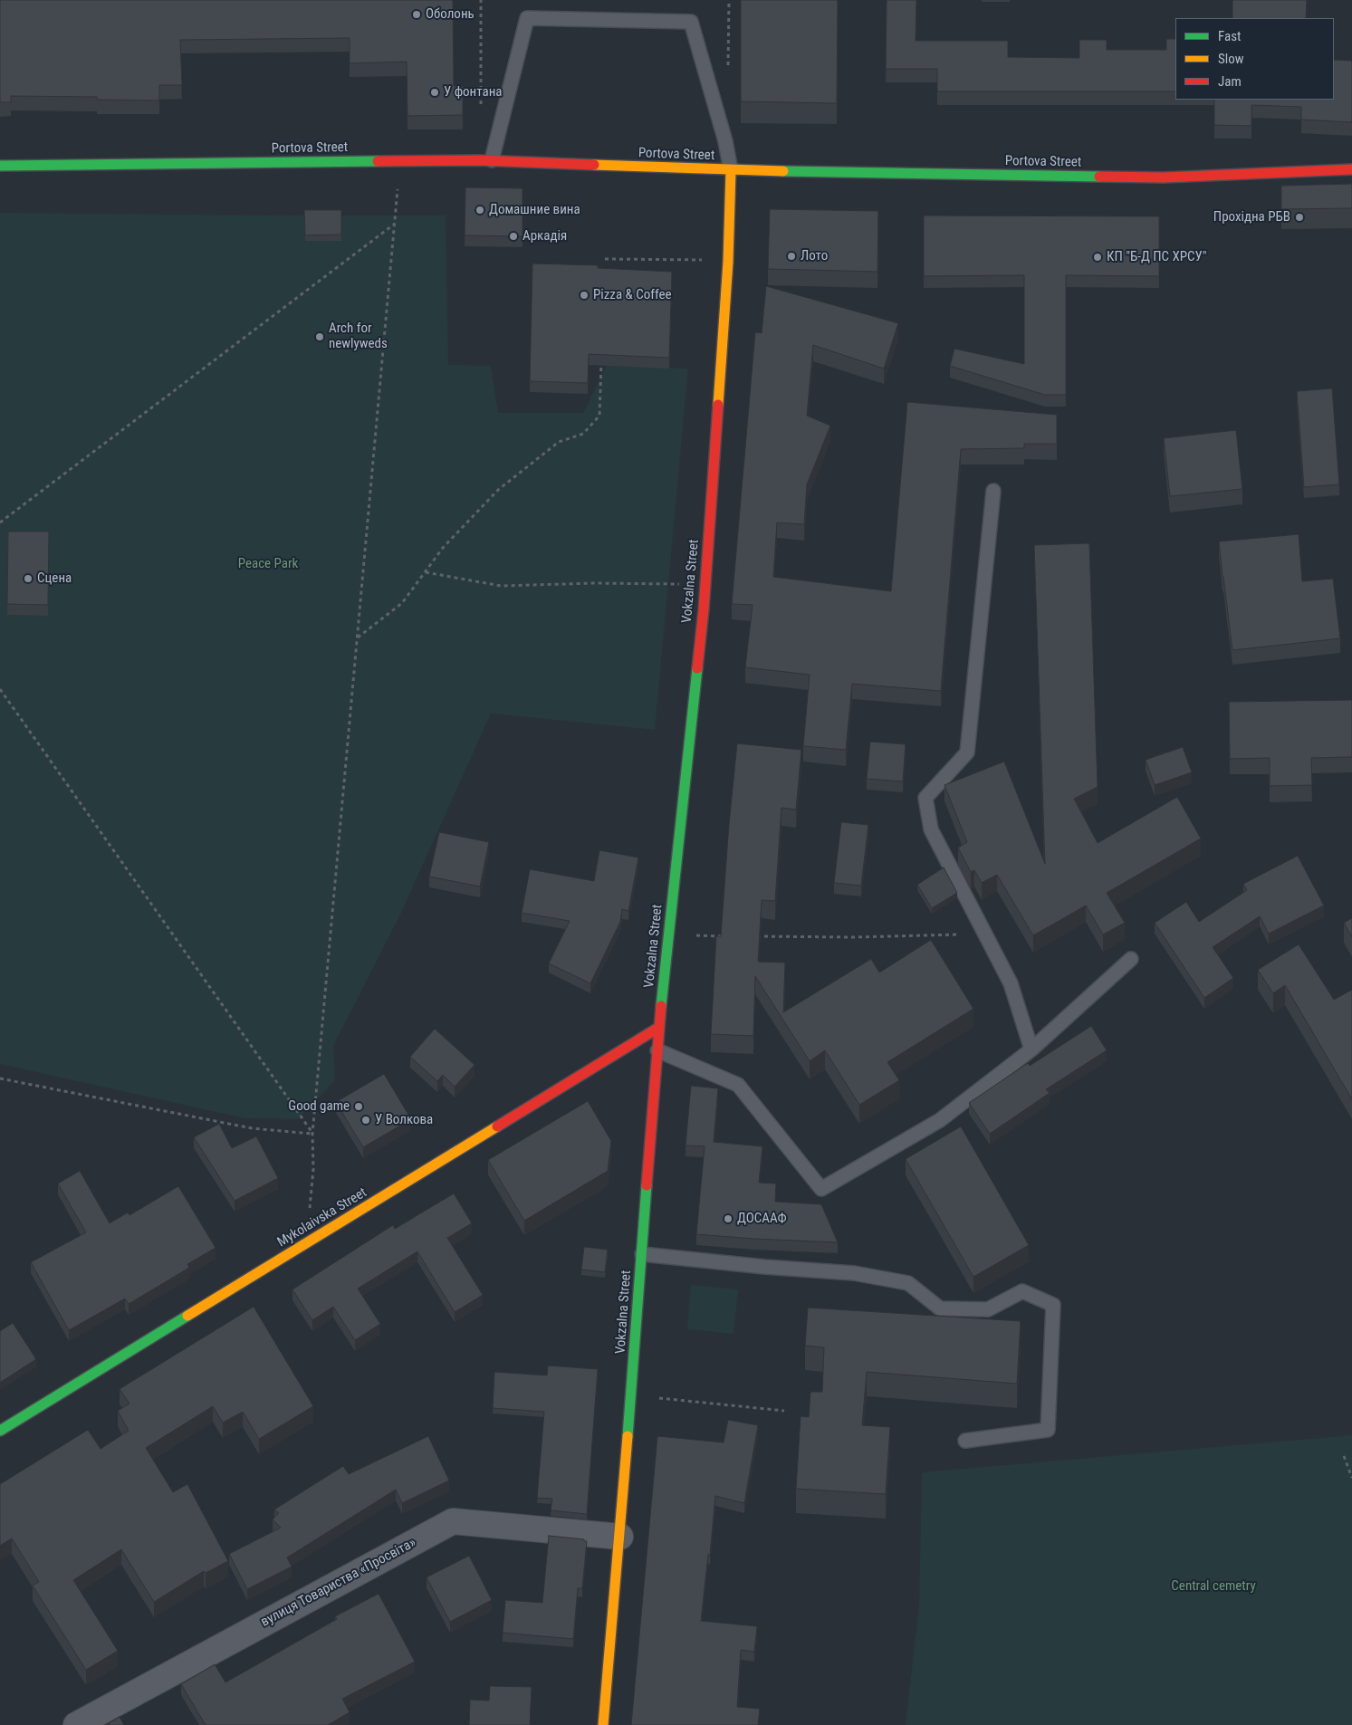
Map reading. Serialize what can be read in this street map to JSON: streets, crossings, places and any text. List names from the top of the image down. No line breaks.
{"streets":{"street":["Portova Street","Vokzalna Street","Mykolaivska Street","вулиця Товариства «Просвіта»"]},"crossings":[["Portova Street","Vokzalna Street"],["Vokzalna Street","Mykolaivska Street"],["Vokzalna Street","вулиця Товариства «Просвіта»"]],"parks":["Peace Park","Central cemetry"],"places":["Оболонь","У фонтана","Домашние вина","Прохідна РБВ","Аркадія","Лото","КП \"Б-Д ПС ХРСУ\"","Pizza & Coffee","Arch for newlyweds","Сцена","Good game","У Волкова","ДОСААФ"],"legend":["Fast","Slow","Jam"]}
